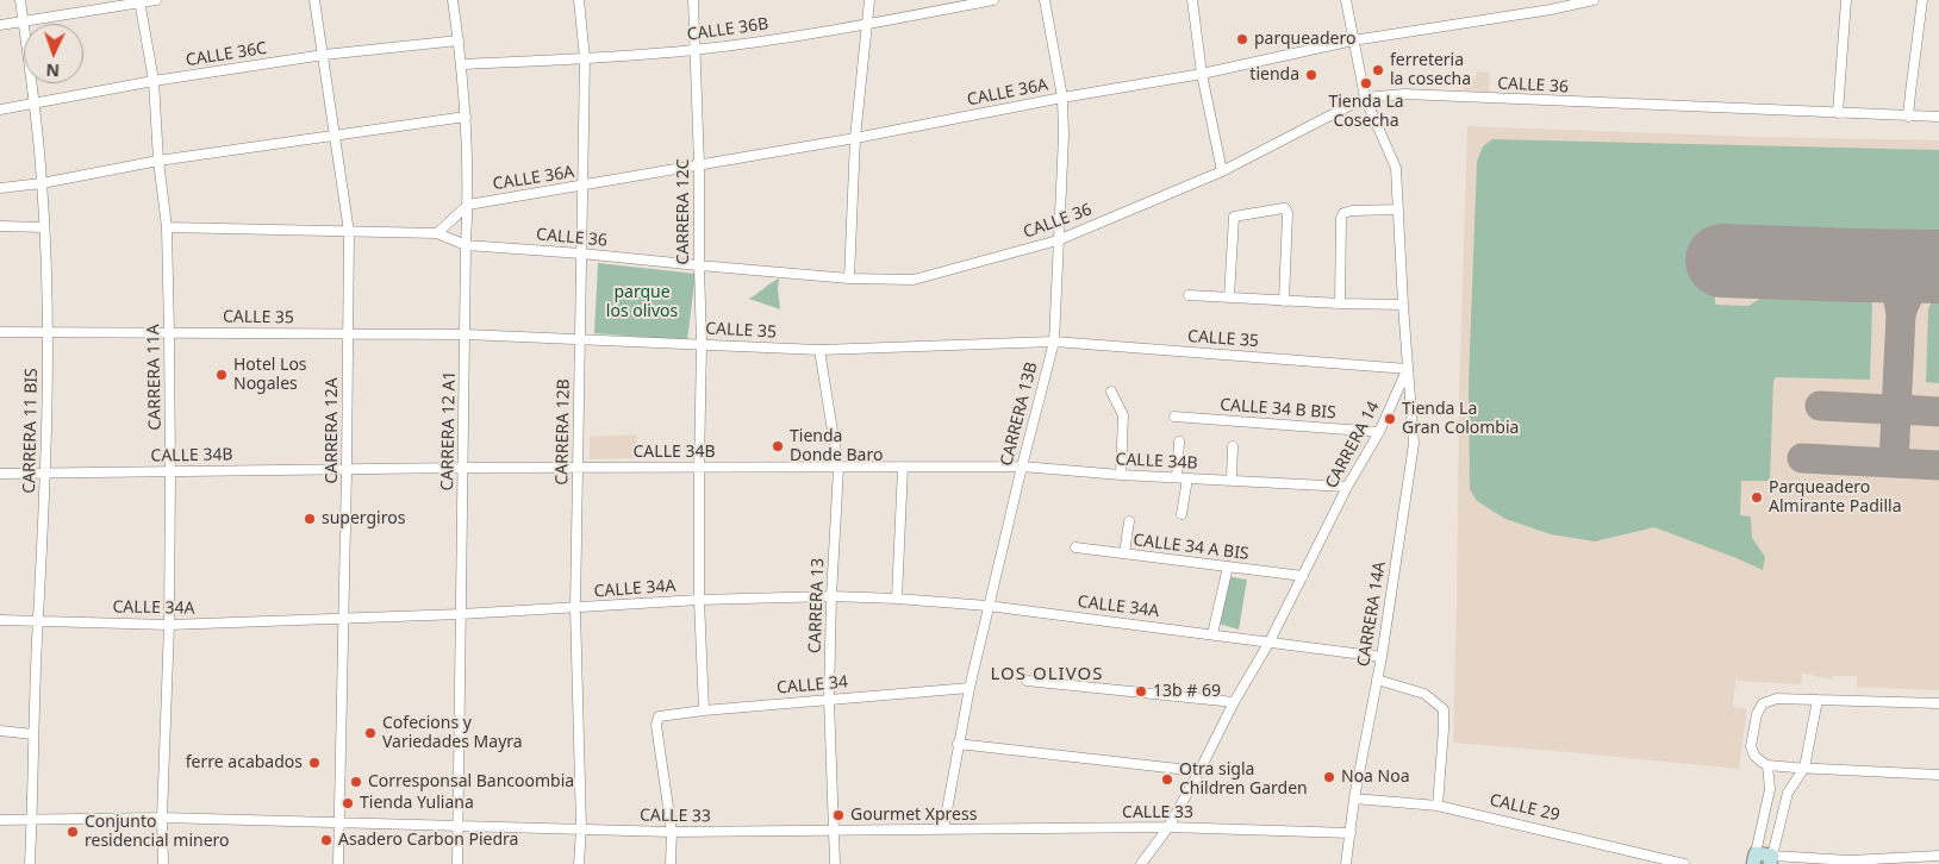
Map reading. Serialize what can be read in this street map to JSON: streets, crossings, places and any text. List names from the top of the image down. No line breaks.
{"streets":{"street":["CALLE 36B","CALLE 36C","CALLE 36","CALLE 36A","CARRERA 12C","CALLE 35","CARRERA 11A","CALLE 34 B BIS","CARRERA 13B","CARRERA 11 BIS","CARRERA 12A","CARRERA 12 A1","CARRERA 12B","CARRERA 14","CALLE 34B","CALLE 34 A BIS","CALLE 34A","CARRERA 13","CARRERA 14A","CALLE 34","CALLE 29","CALLE 33"]},"crossings":[["CALLE 36B","CARRERA 12C"],["CALLE 36B","CARRERA 12 A1"],["CALLE 36B","CARRERA 12B"],["CALLE 36C","CARRERA 11A"],["CALLE 36C","CARRERA 11 BIS"],["CALLE 36C","CARRERA 12A"],["CALLE 36C","CARRERA 12 A1"],["CALLE 36","CARRERA 12C"],["CALLE 36","CARRERA 11A"],["CALLE 36","CARRERA 13B"],["CALLE 36","CARRERA 12A"],["CALLE 36","CARRERA 12 A1"],["CALLE 36","CARRERA 12B"],["CALLE 36","CARRERA 14"],["CALLE 36A","CARRERA 12C"],["CALLE 36A","CARRERA 13B"],["CALLE 36A","CARRERA 12 A1"],["CALLE 36A","CARRERA 12B"],["CALLE 36A","CARRERA 14"],["CARRERA 12C","CALLE 35"],["CARRERA 12C","CALLE 34B"],["CARRERA 12C","CALLE 34A"],["CARRERA 12C","CALLE 34"],["CALLE 35","CARRERA 11A"],["CALLE 35","CARRERA 13B"],["CALLE 35","CARRERA 11 BIS"],["CALLE 35","CARRERA 12A"],["CALLE 35","CARRERA 12 A1"],["CALLE 35","CARRERA 12B"],["CALLE 35","CARRERA 14"],["CALLE 35","CARRERA 13"],["CALLE 35","CARRERA 14A"],["CARRERA 11A","CALLE 34B"],["CARRERA 11A","CALLE 34A"],["CARRERA 11A","CALLE 33"],["CALLE 34 B BIS","CARRERA 14"],["CARRERA 13B","CALLE 34B"],["CARRERA 13B","CALLE 34A"],["CARRERA 13B","CALLE 34"],["CARRERA 13B","CALLE 33"],["CARRERA 11 BIS","CALLE 34B"],["CARRERA 11 BIS","CALLE 34A"],["CARRERA 11 BIS","CALLE 33"],["CARRERA 12A","CALLE 34B"],["CARRERA 12A","CALLE 34A"],["CARRERA 12A","CALLE 33"],["CARRERA 12 A1","CALLE 34B"],["CARRERA 12 A1","CALLE 34A"],["CARRERA 12 A1","CALLE 33"],["CARRERA 12B","CALLE 34B"],["CARRERA 12B","CALLE 34A"],["CARRERA 12B","CALLE 33"],["CARRERA 14","CALLE 34B"],["CARRERA 14","CALLE 34 A BIS"],["CARRERA 14","CALLE 34A"],["CARRERA 14","CARRERA 14A"],["CARRERA 14","CALLE 33"],["CALLE 34B","CARRERA 13"],["CALLE 34A","CARRERA 13"],["CALLE 34A","CARRERA 14A"],["CARRERA 13","CALLE 34"],["CARRERA 13","CALLE 33"],["CARRERA 14A","CALLE 29"],["CARRERA 14A","CALLE 33"],["CALLE 34","CALLE 33"]],"districts":["LOS OLIVOS"],"parks":["parque los olivos"],"places":["parqueadero","ferreteria la cosecha","tienda","Tienda La Cosecha","Hotel Los Nogales","Tienda La Gran Colombia","Tienda Donde Baro","Parqueadero Almirante Padilla","supergiros","13b # 69","Cofecions y Variedades Mayra","ferre acabados","Noa Noa","Otra sigla Children Garden","Corresponsal Bancoombia","Tienda Yuliana","Gourmet Xpress","Conjunto residencial minero","Asadero Carbon Piedra"],"north":"bottom"}
